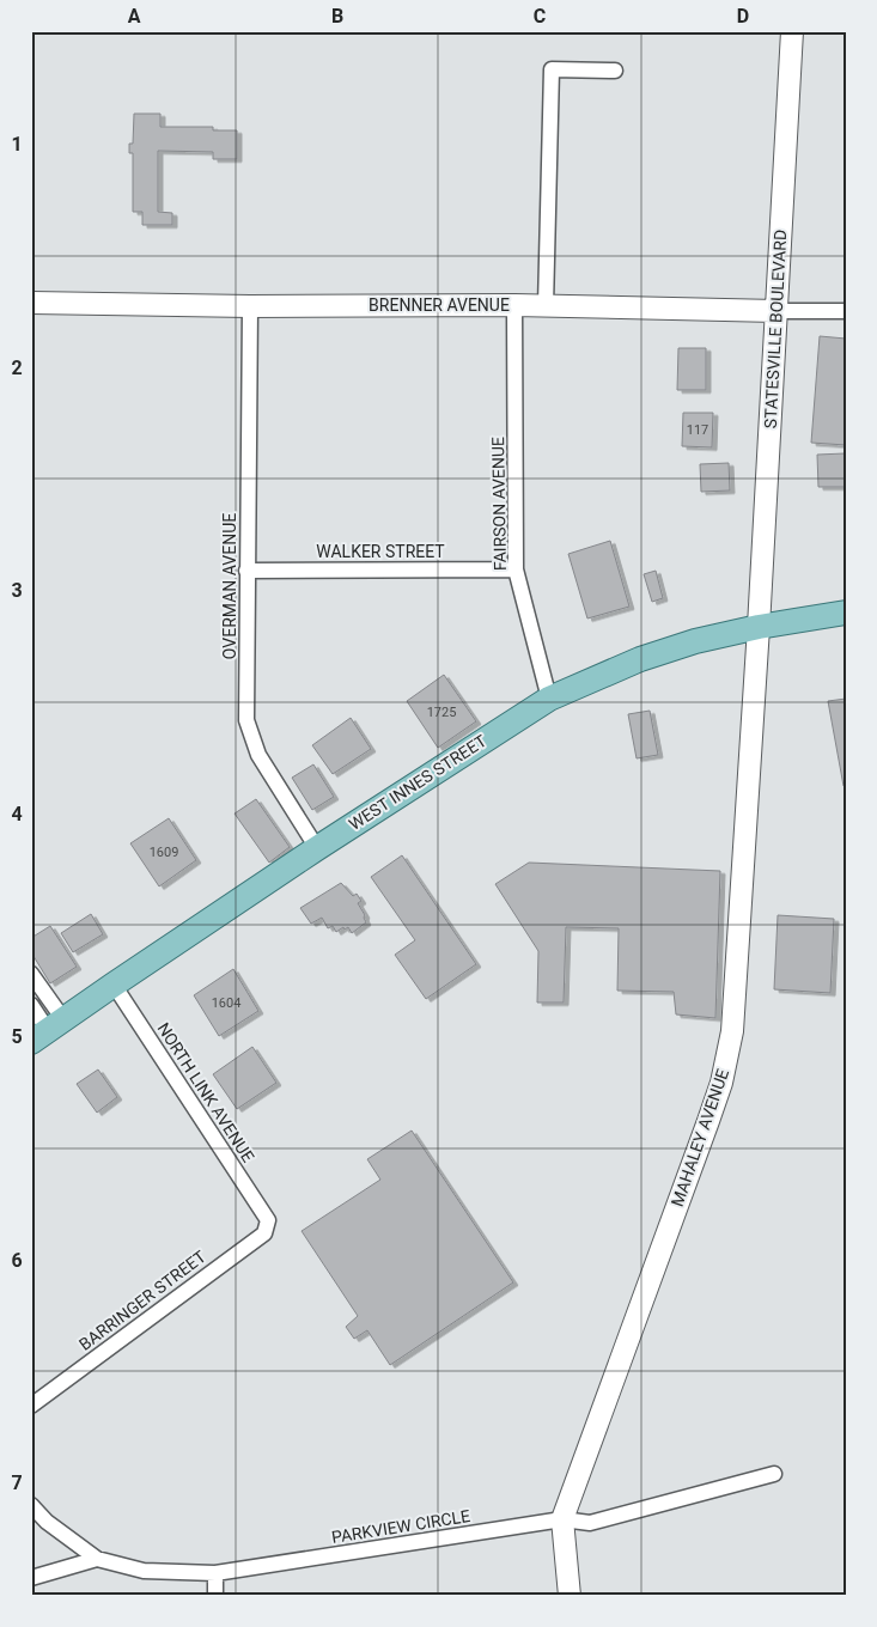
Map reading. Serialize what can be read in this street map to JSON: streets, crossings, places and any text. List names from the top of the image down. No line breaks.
{"streets":{"main road":["WEST INNES STREET"],"street":["BRENNER AVENUE","STATESVILLE BOULEVARD","FAIRSON AVENUE","WALKER STREET","OVERMAN AVENUE","NORTH LINK AVENUE","MAHALEY AVENUE","BARRINGER STREET","PARKVIEW CIRCLE"]},"crossings":[["BRENNER AVENUE","STATESVILLE BOULEVARD"],["BRENNER AVENUE","FAIRSON AVENUE"],["BRENNER AVENUE","OVERMAN AVENUE"],["STATESVILLE BOULEVARD","WEST INNES STREET"],["STATESVILLE BOULEVARD","MAHALEY AVENUE"],["FAIRSON AVENUE","WALKER STREET"],["FAIRSON AVENUE","WEST INNES STREET"],["WALKER STREET","OVERMAN AVENUE"],["OVERMAN AVENUE","WEST INNES STREET"],["WEST INNES STREET","NORTH LINK AVENUE"],["WEST INNES STREET","MAHALEY AVENUE"],["NORTH LINK AVENUE","BARRINGER STREET"],["MAHALEY AVENUE","PARKVIEW CIRCLE"]],"house_numbers":["117","1725","1609","1604"],"grid":{"columns":["A","B","C","D"],"rows":["1","2","3","4","5","6","7"]}}
